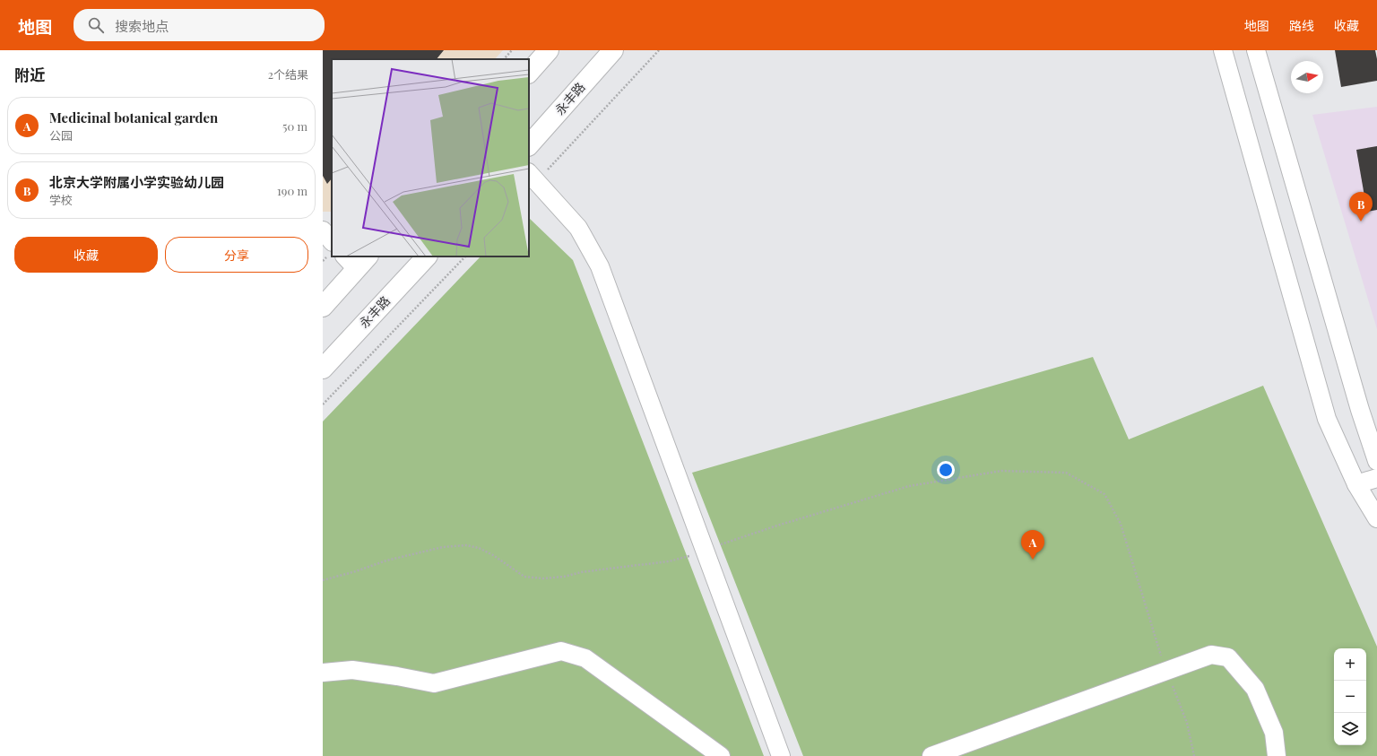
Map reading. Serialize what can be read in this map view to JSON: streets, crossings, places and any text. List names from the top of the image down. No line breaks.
{"streets":{"main road":["永丰路"]},"north":"right","page":{"header":"地图","search":"搜索地点","nav":["地图","路线","收藏"],"heading":["附近","2个结果"],"list":[{"mark":"A","name":"Medicinal botanical garden","note":"公园","value":"50 m"},{"mark":"B","name":"北京大学附属小学实验幼儿园","note":"学校","value":"190 m"}],"pins":["B","A"],"buttons":["收藏","分享"],"map_buttons":["+","−"]}}
